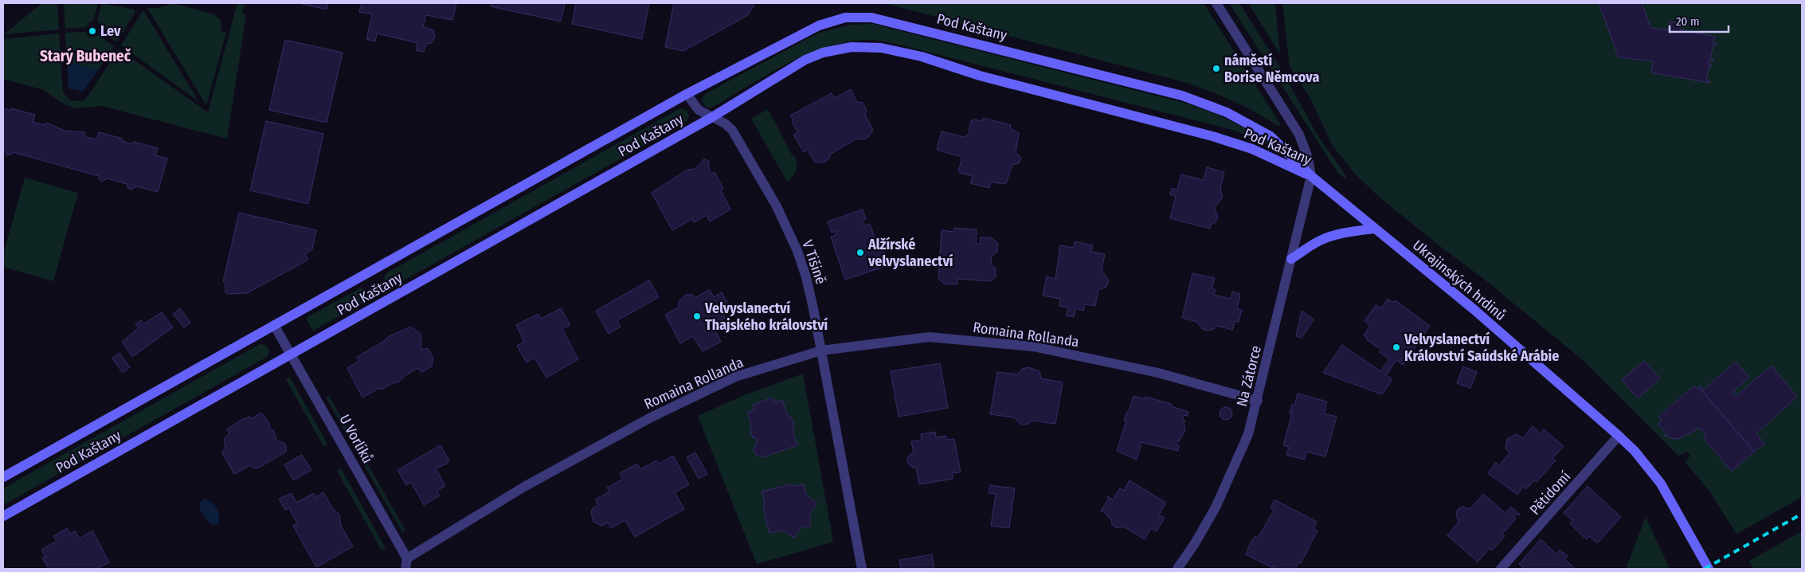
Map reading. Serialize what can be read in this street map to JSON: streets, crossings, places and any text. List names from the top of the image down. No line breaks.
{"streets":{"main road":["Pod Kaštany","Ukrajinských hrdinů"],"street":["V Tišině","Romaina Rollanda","Na Zátorce","U Vorlíků","Pětidomí"]},"crossings":[["Pod Kaštany","V Tišině"],["Pod Kaštany","Ukrajinských hrdinů"],["Pod Kaštany","Na Zátorce"],["Pod Kaštany","U Vorlíků"],["V Tišině","Romaina Rollanda"],["Ukrajinských hrdinů","Na Zátorce"],["Ukrajinských hrdinů","Pětidomí"],["Romaina Rollanda","Na Zátorce"],["Romaina Rollanda","U Vorlíků"]],"districts":["Starý Bubeneč"],"places":["Lev","náměstí Borise Němcova","Alžírské velvyslanectví","Velvyslanectví Thajského království","Velvyslanectví Království Saúdské Arábie"],"scale_bar":"20 m"}
